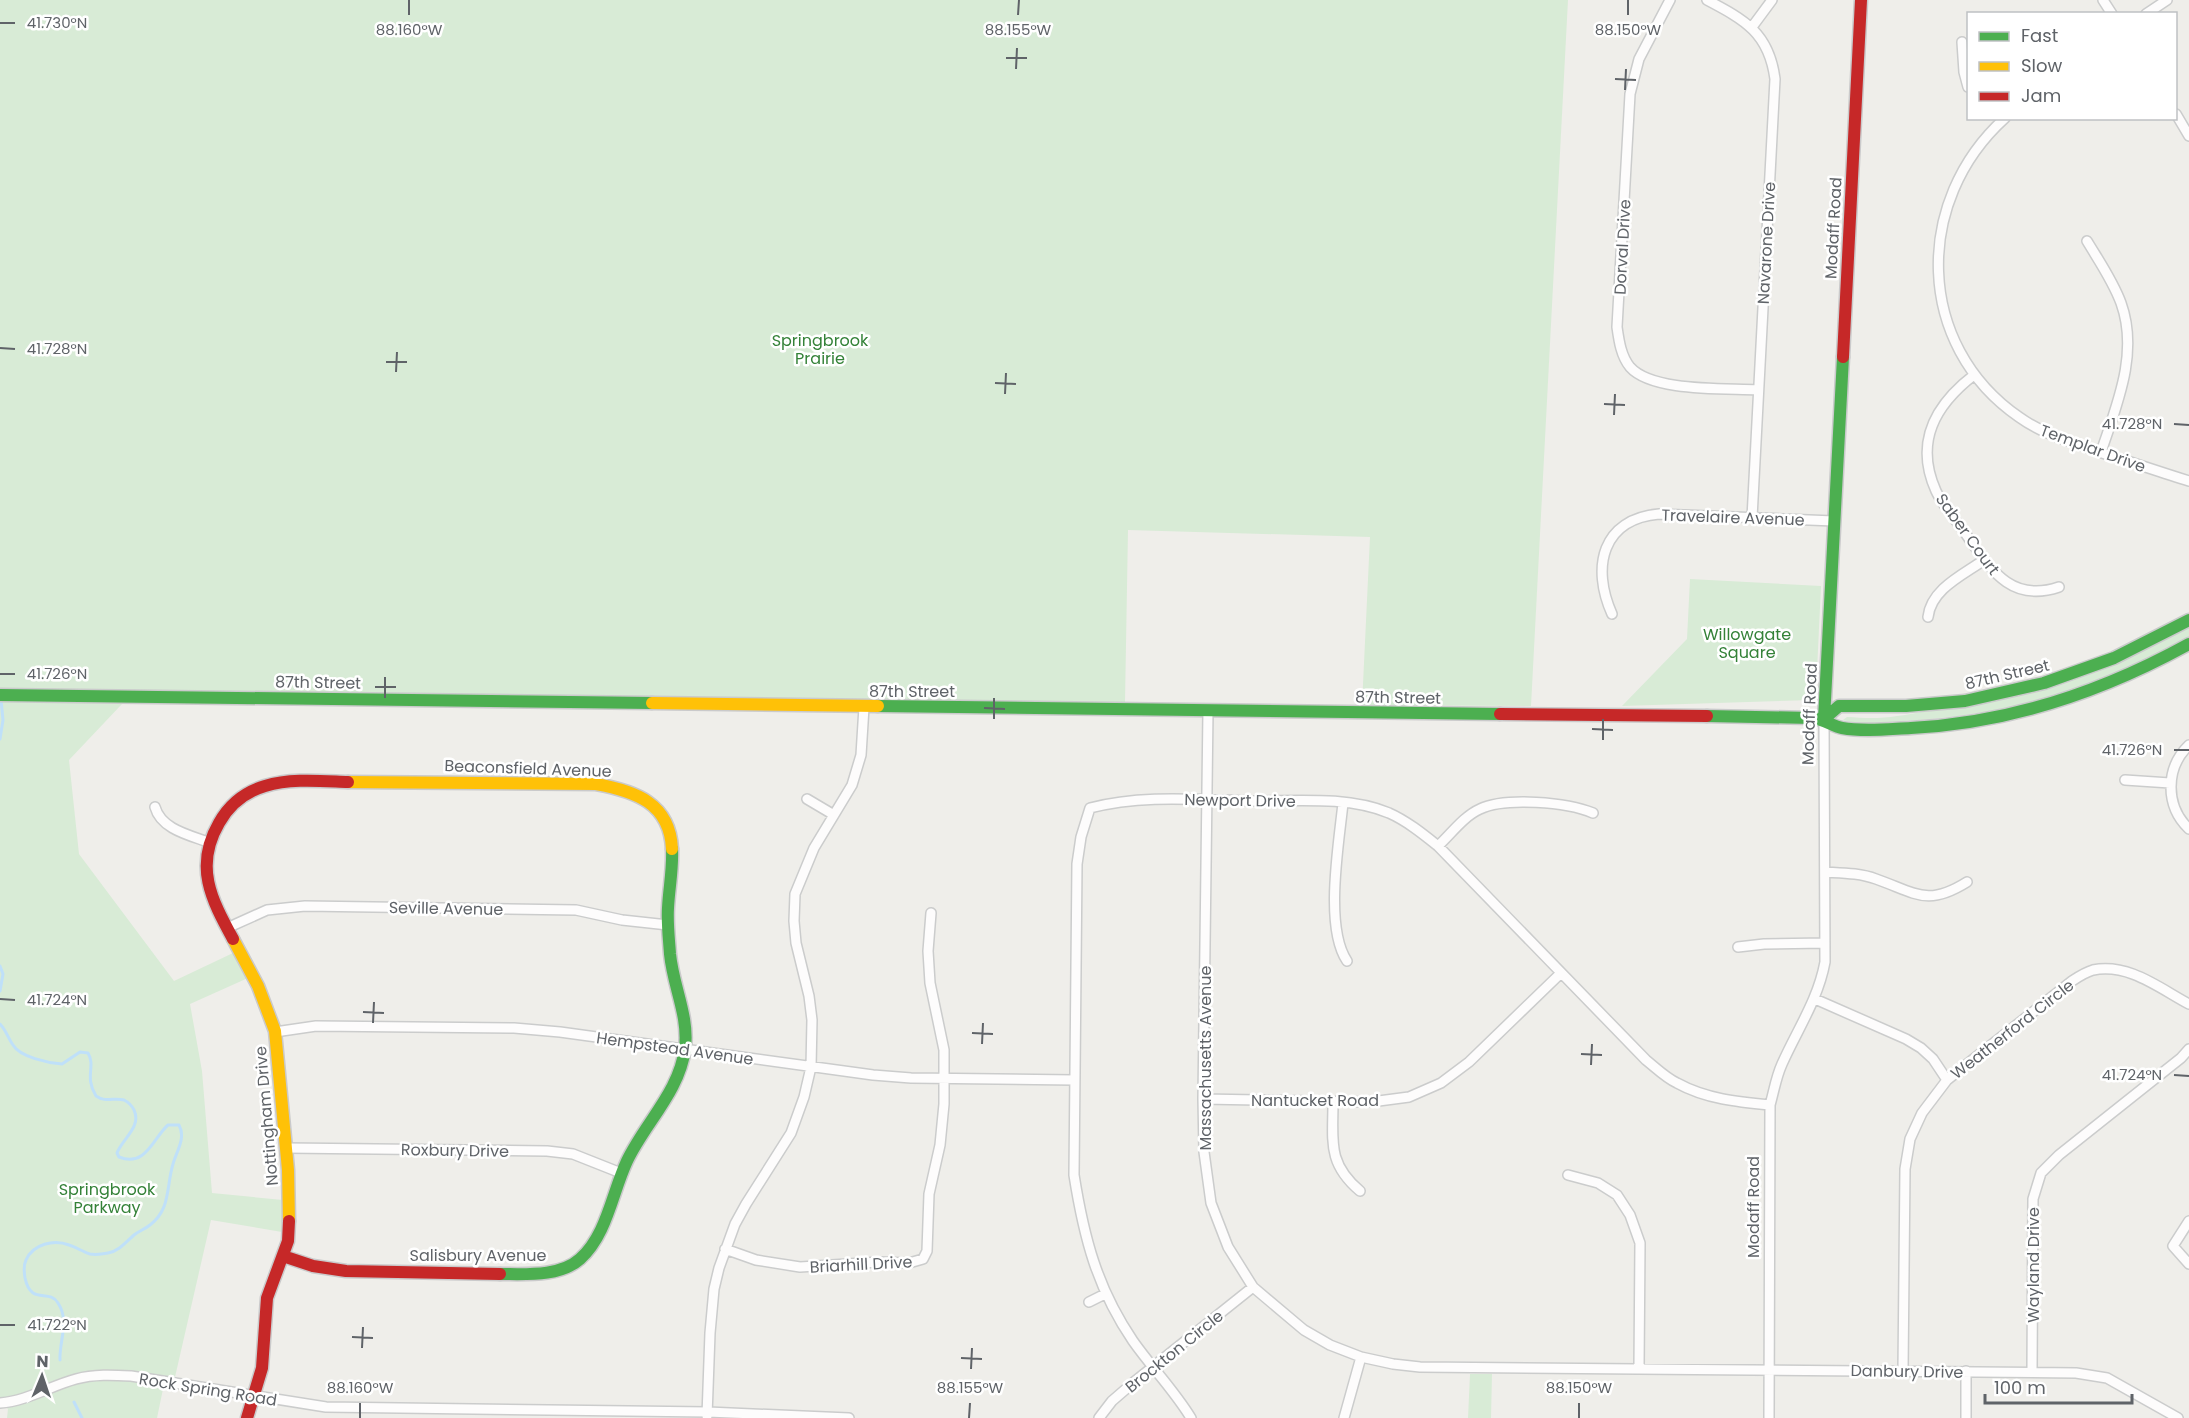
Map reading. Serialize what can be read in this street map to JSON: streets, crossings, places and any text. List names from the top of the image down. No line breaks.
{"streets":{"street":["Modaff Road","Navarone Drive","Dorval Drive","Templar Drive","Travelaire Avenue","Saber Court","87th Street","Beaconsfield Avenue","Newport Drive","Seville Avenue","Weatherford Circle","Hempstead Avenue","Massachusetts Avenue","Nantucket Road","Nottingham Drive","Roxbury Drive","Salisbury Avenue","Briarhill Drive","Wayland Drive","Brockton Circle","Danbury Drive","Rock Spring Road"]},"crossings":[["Modaff Road","Travelaire Avenue"],["Modaff Road","87th Street"],["Modaff Road","Newport Drive"],["Modaff Road","Massachusetts Avenue"],["Modaff Road","Danbury Drive"],["Navarone Drive","Dorval Drive"],["Navarone Drive","Travelaire Avenue"],["Templar Drive","Saber Court"],["87th Street","Massachusetts Avenue"],["Beaconsfield Avenue","Seville Avenue"],["Beaconsfield Avenue","Hempstead Avenue"],["Beaconsfield Avenue","Nottingham Drive"],["Beaconsfield Avenue","Salisbury Avenue"],["Newport Drive","Hempstead Avenue"],["Newport Drive","Massachusetts Avenue"],["Newport Drive","Nantucket Road"],["Newport Drive","Brockton Circle"],["Seville Avenue","Nottingham Drive"],["Weatherford Circle","Danbury Drive"],["Hempstead Avenue","Nottingham Drive"],["Hempstead Avenue","Salisbury Avenue"],["Hempstead Avenue","Briarhill Drive"],["Massachusetts Avenue","Nantucket Road"],["Massachusetts Avenue","Brockton Circle"],["Massachusetts Avenue","Danbury Drive"],["Nottingham Drive","Roxbury Drive"],["Nottingham Drive","Salisbury Avenue"],["Nottingham Drive","Rock Spring Road"],["Roxbury Drive","Salisbury Avenue"],["Wayland Drive","Danbury Drive"]],"parks":["Springbrook Prairie","Willowgate Square","Springbrook Parkway"],"legend":["Fast","Slow","Jam"],"scale_bar":"100 m","north":"top","coordinates":["41.730°N","88.160°W","88.155°W","88.150°W","41.728°N","41.726°N","41.724°N","41.722°N"]}
